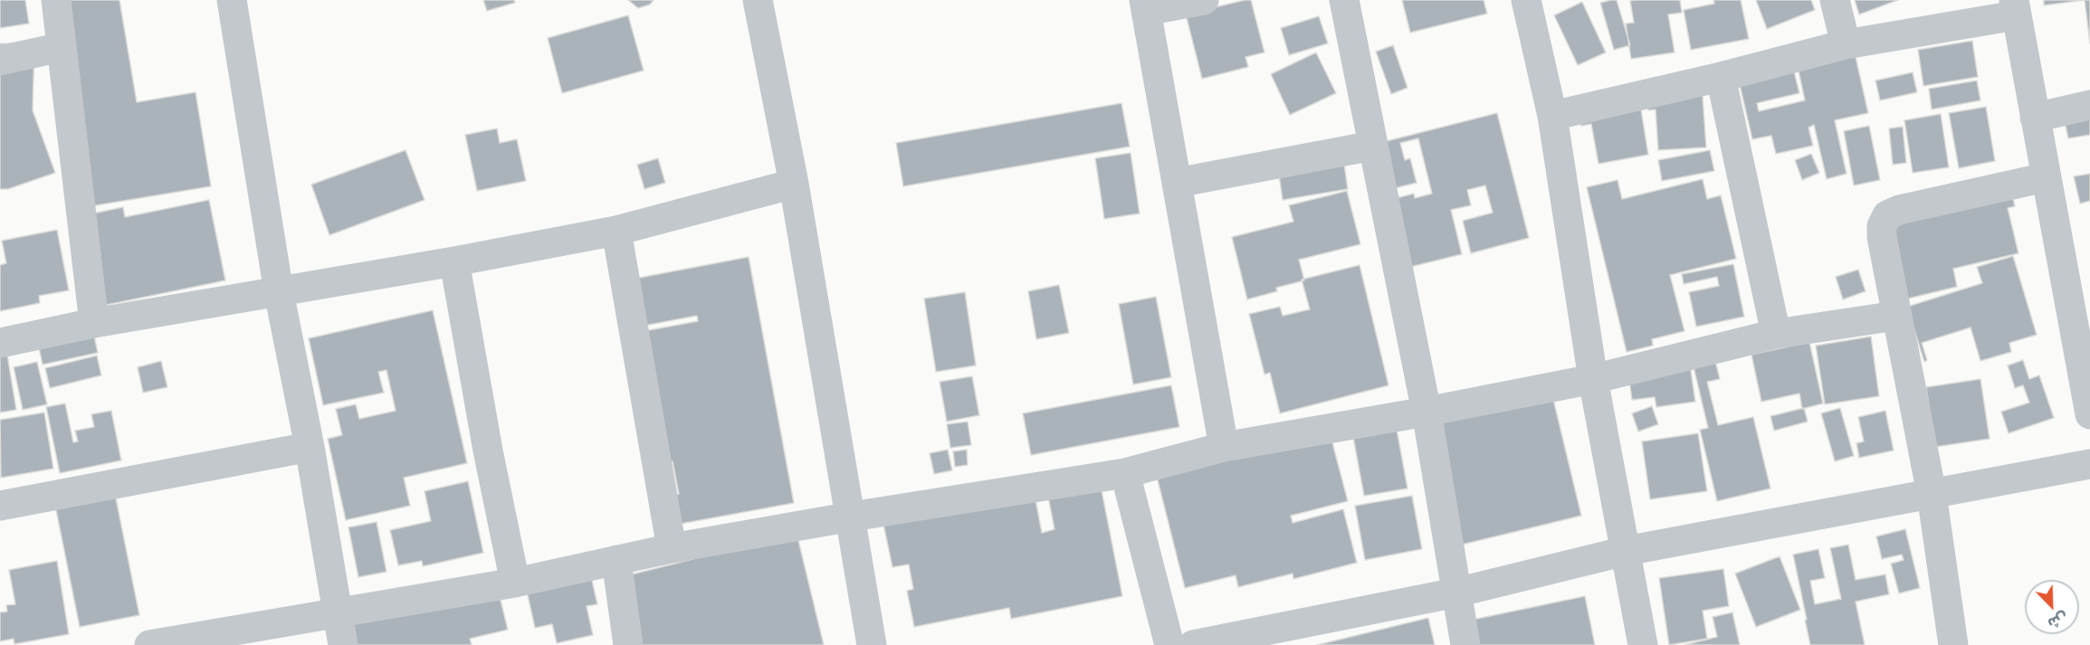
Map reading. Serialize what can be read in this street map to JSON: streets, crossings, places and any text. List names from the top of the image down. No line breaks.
{"north":"bottom right"}
